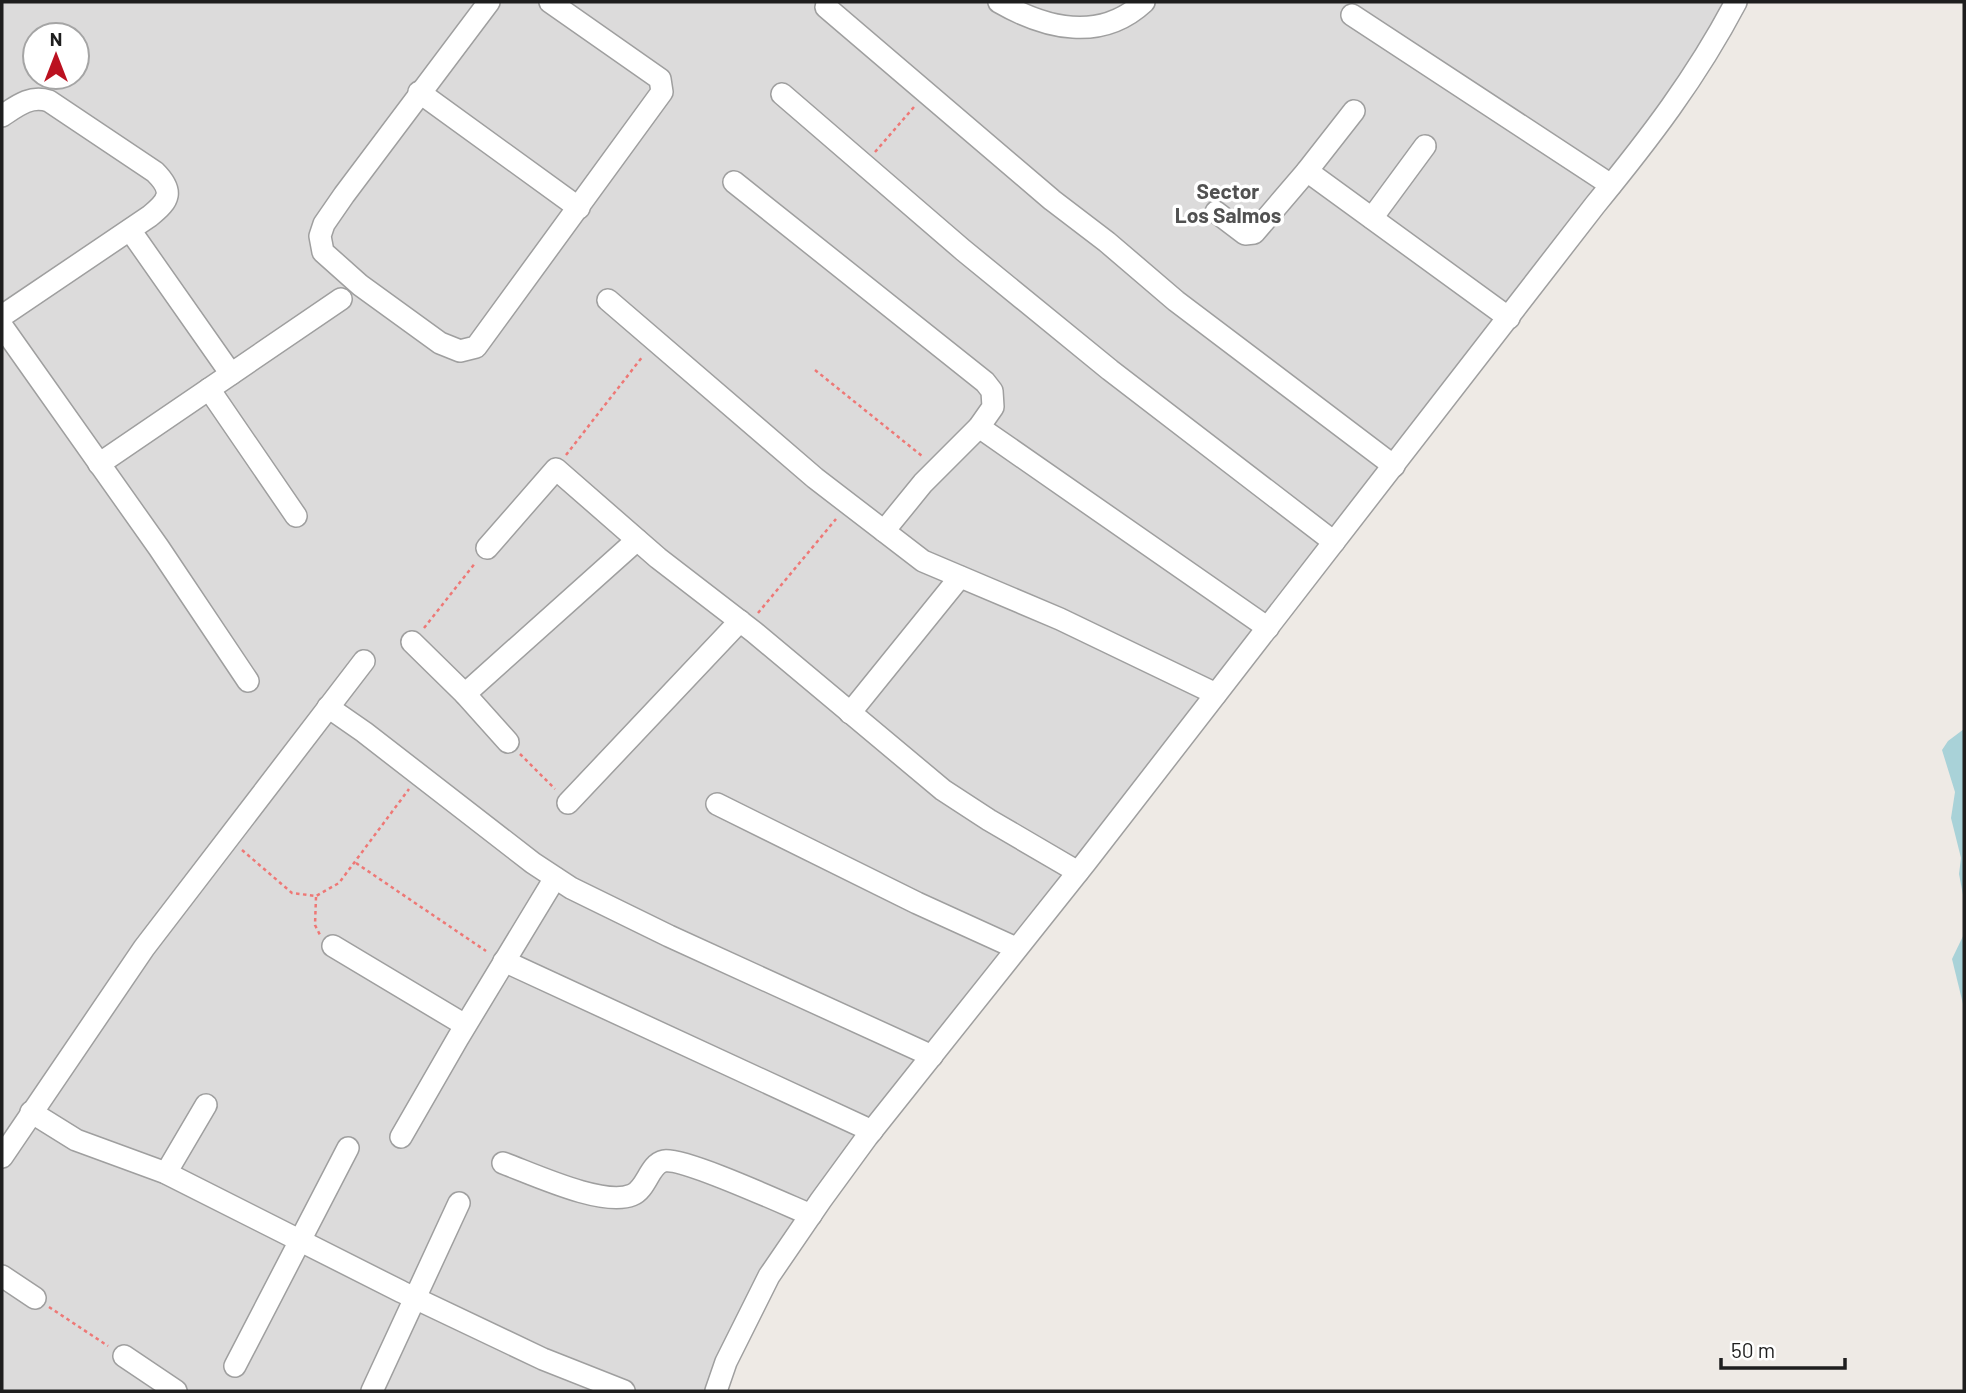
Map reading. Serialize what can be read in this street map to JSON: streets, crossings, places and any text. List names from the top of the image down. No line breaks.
{"districts":["Sector Los Salmos"],"scale_bar":"50 m","north":"top"}
